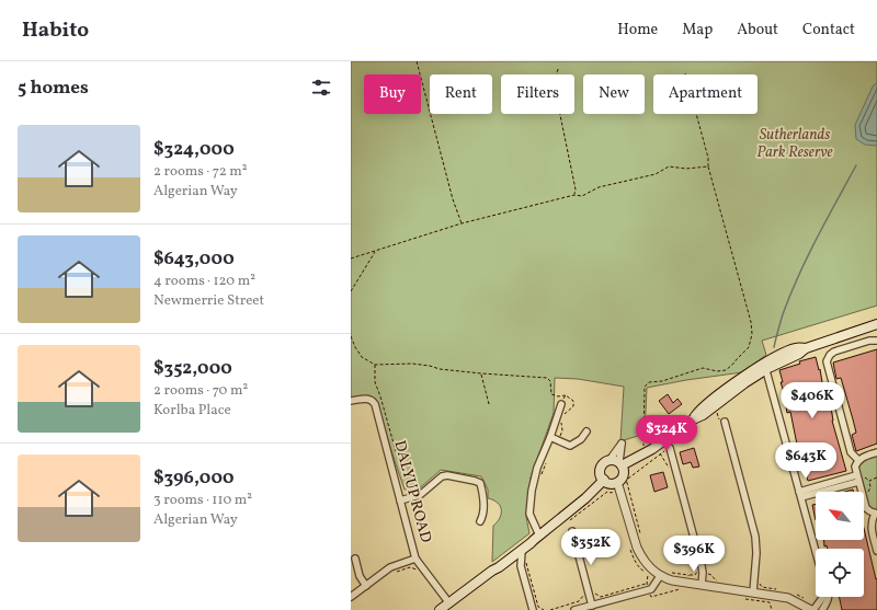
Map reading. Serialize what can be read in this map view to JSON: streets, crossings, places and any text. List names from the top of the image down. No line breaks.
{"streets":{"street":["DALYUP ROAD"]},"parks":["Sutherlands Park Reserve"],"north":"top left","page":{"header":"Habito","nav":["Home","Map","About","Contact"],"heading":"5 homes","chip":["Buy","Rent","Filters","New","Apartment"],"list":[{"name":"$324,000","note":"2 rooms · 72 m² · Algerian Way"},{"name":"$643,000","note":"4 rooms · 120 m² · Newmerrie Street"},{"name":"$352,000","note":"2 rooms · 70 m² · Korlba Place"},{"name":"$396,000","note":"3 rooms · 110 m² · Algerian Way"}],"price":["$406K","$324K","$643K","$352K","$396K"]}}
